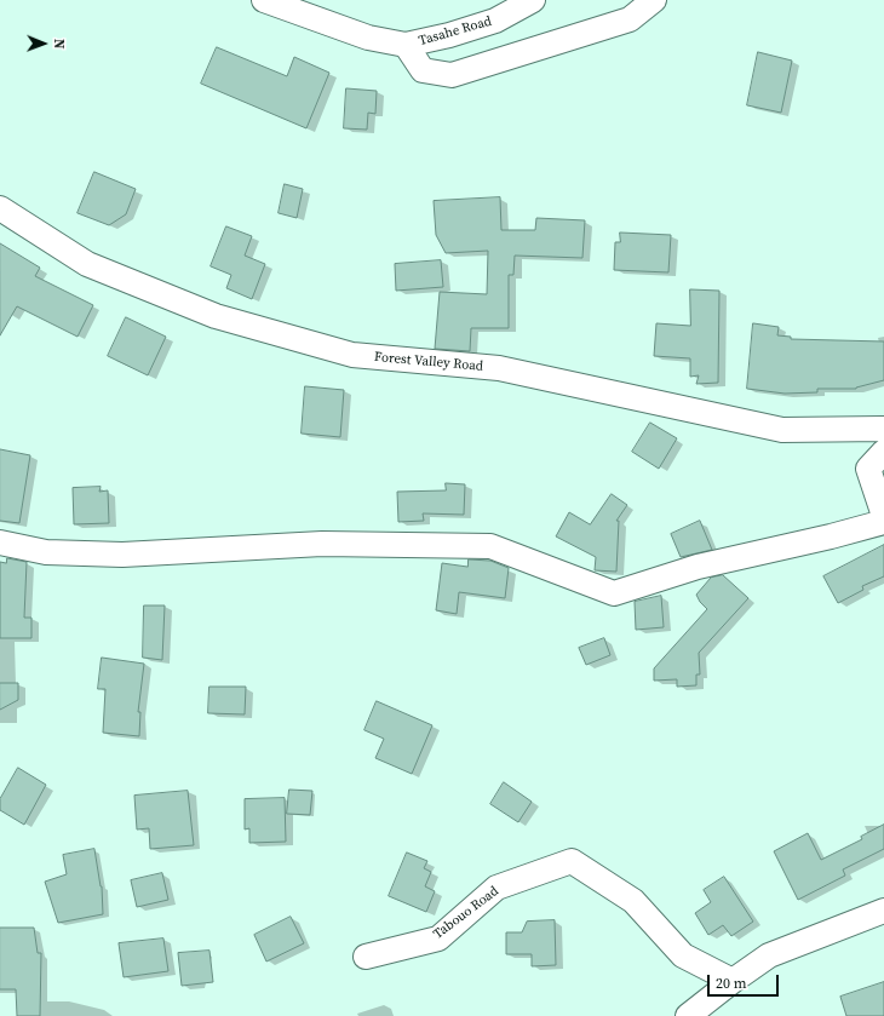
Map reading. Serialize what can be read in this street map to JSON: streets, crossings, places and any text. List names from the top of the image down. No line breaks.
{"streets":{"street":["Tasahe Road","Forest Valley Road","Tabouo Road"]},"scale_bar":"20 m","north":"right"}
